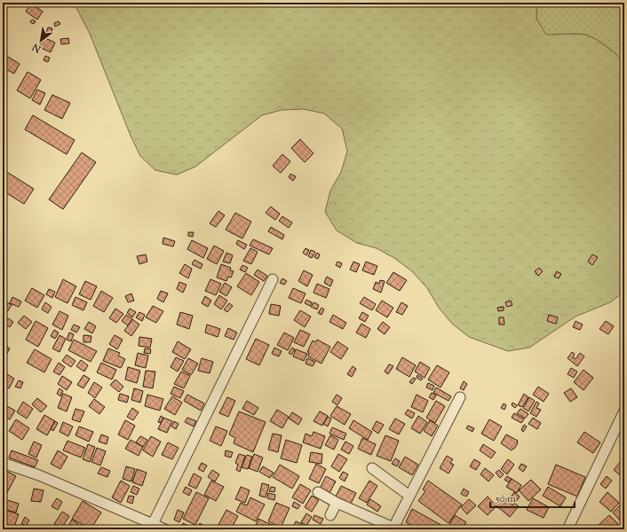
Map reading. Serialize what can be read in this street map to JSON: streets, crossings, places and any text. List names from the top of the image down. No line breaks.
{"scale_bar":"50 m","north":"bottom left"}
